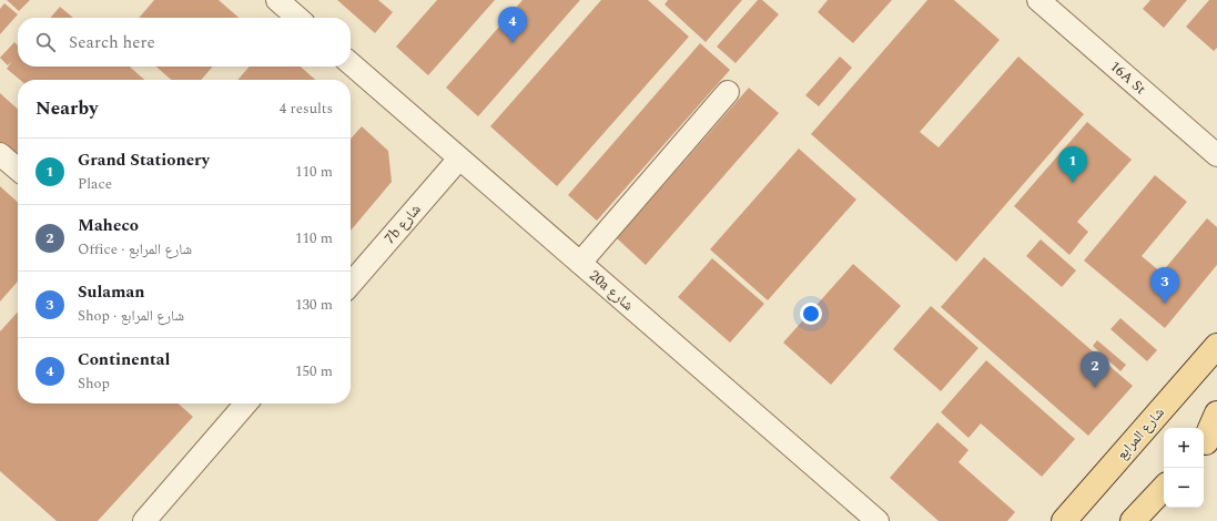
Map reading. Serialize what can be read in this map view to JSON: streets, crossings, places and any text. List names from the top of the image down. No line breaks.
{"streets":{"main road":["شارع المرابع"],"lane":["16A St","7b شارع","20a شارع"]},"crossings":[["7b شارع","20a شارع"]],"page":{"pins":["4","1","3","2"],"search":"Search here","heading":["Nearby","4 results"],"list":[{"mark":"1","name":"Grand Stationery","note":"Place","value":"110 m"},{"mark":"2","name":"Maheco","note":"Office · شارع المرابع","value":"110 m"},{"mark":"3","name":"Sulaman","note":"Shop · شارع المرابع","value":"130 m"},{"mark":"4","name":"Continental","note":"Shop","value":"150 m"}],"map_buttons":["+","−"]}}
